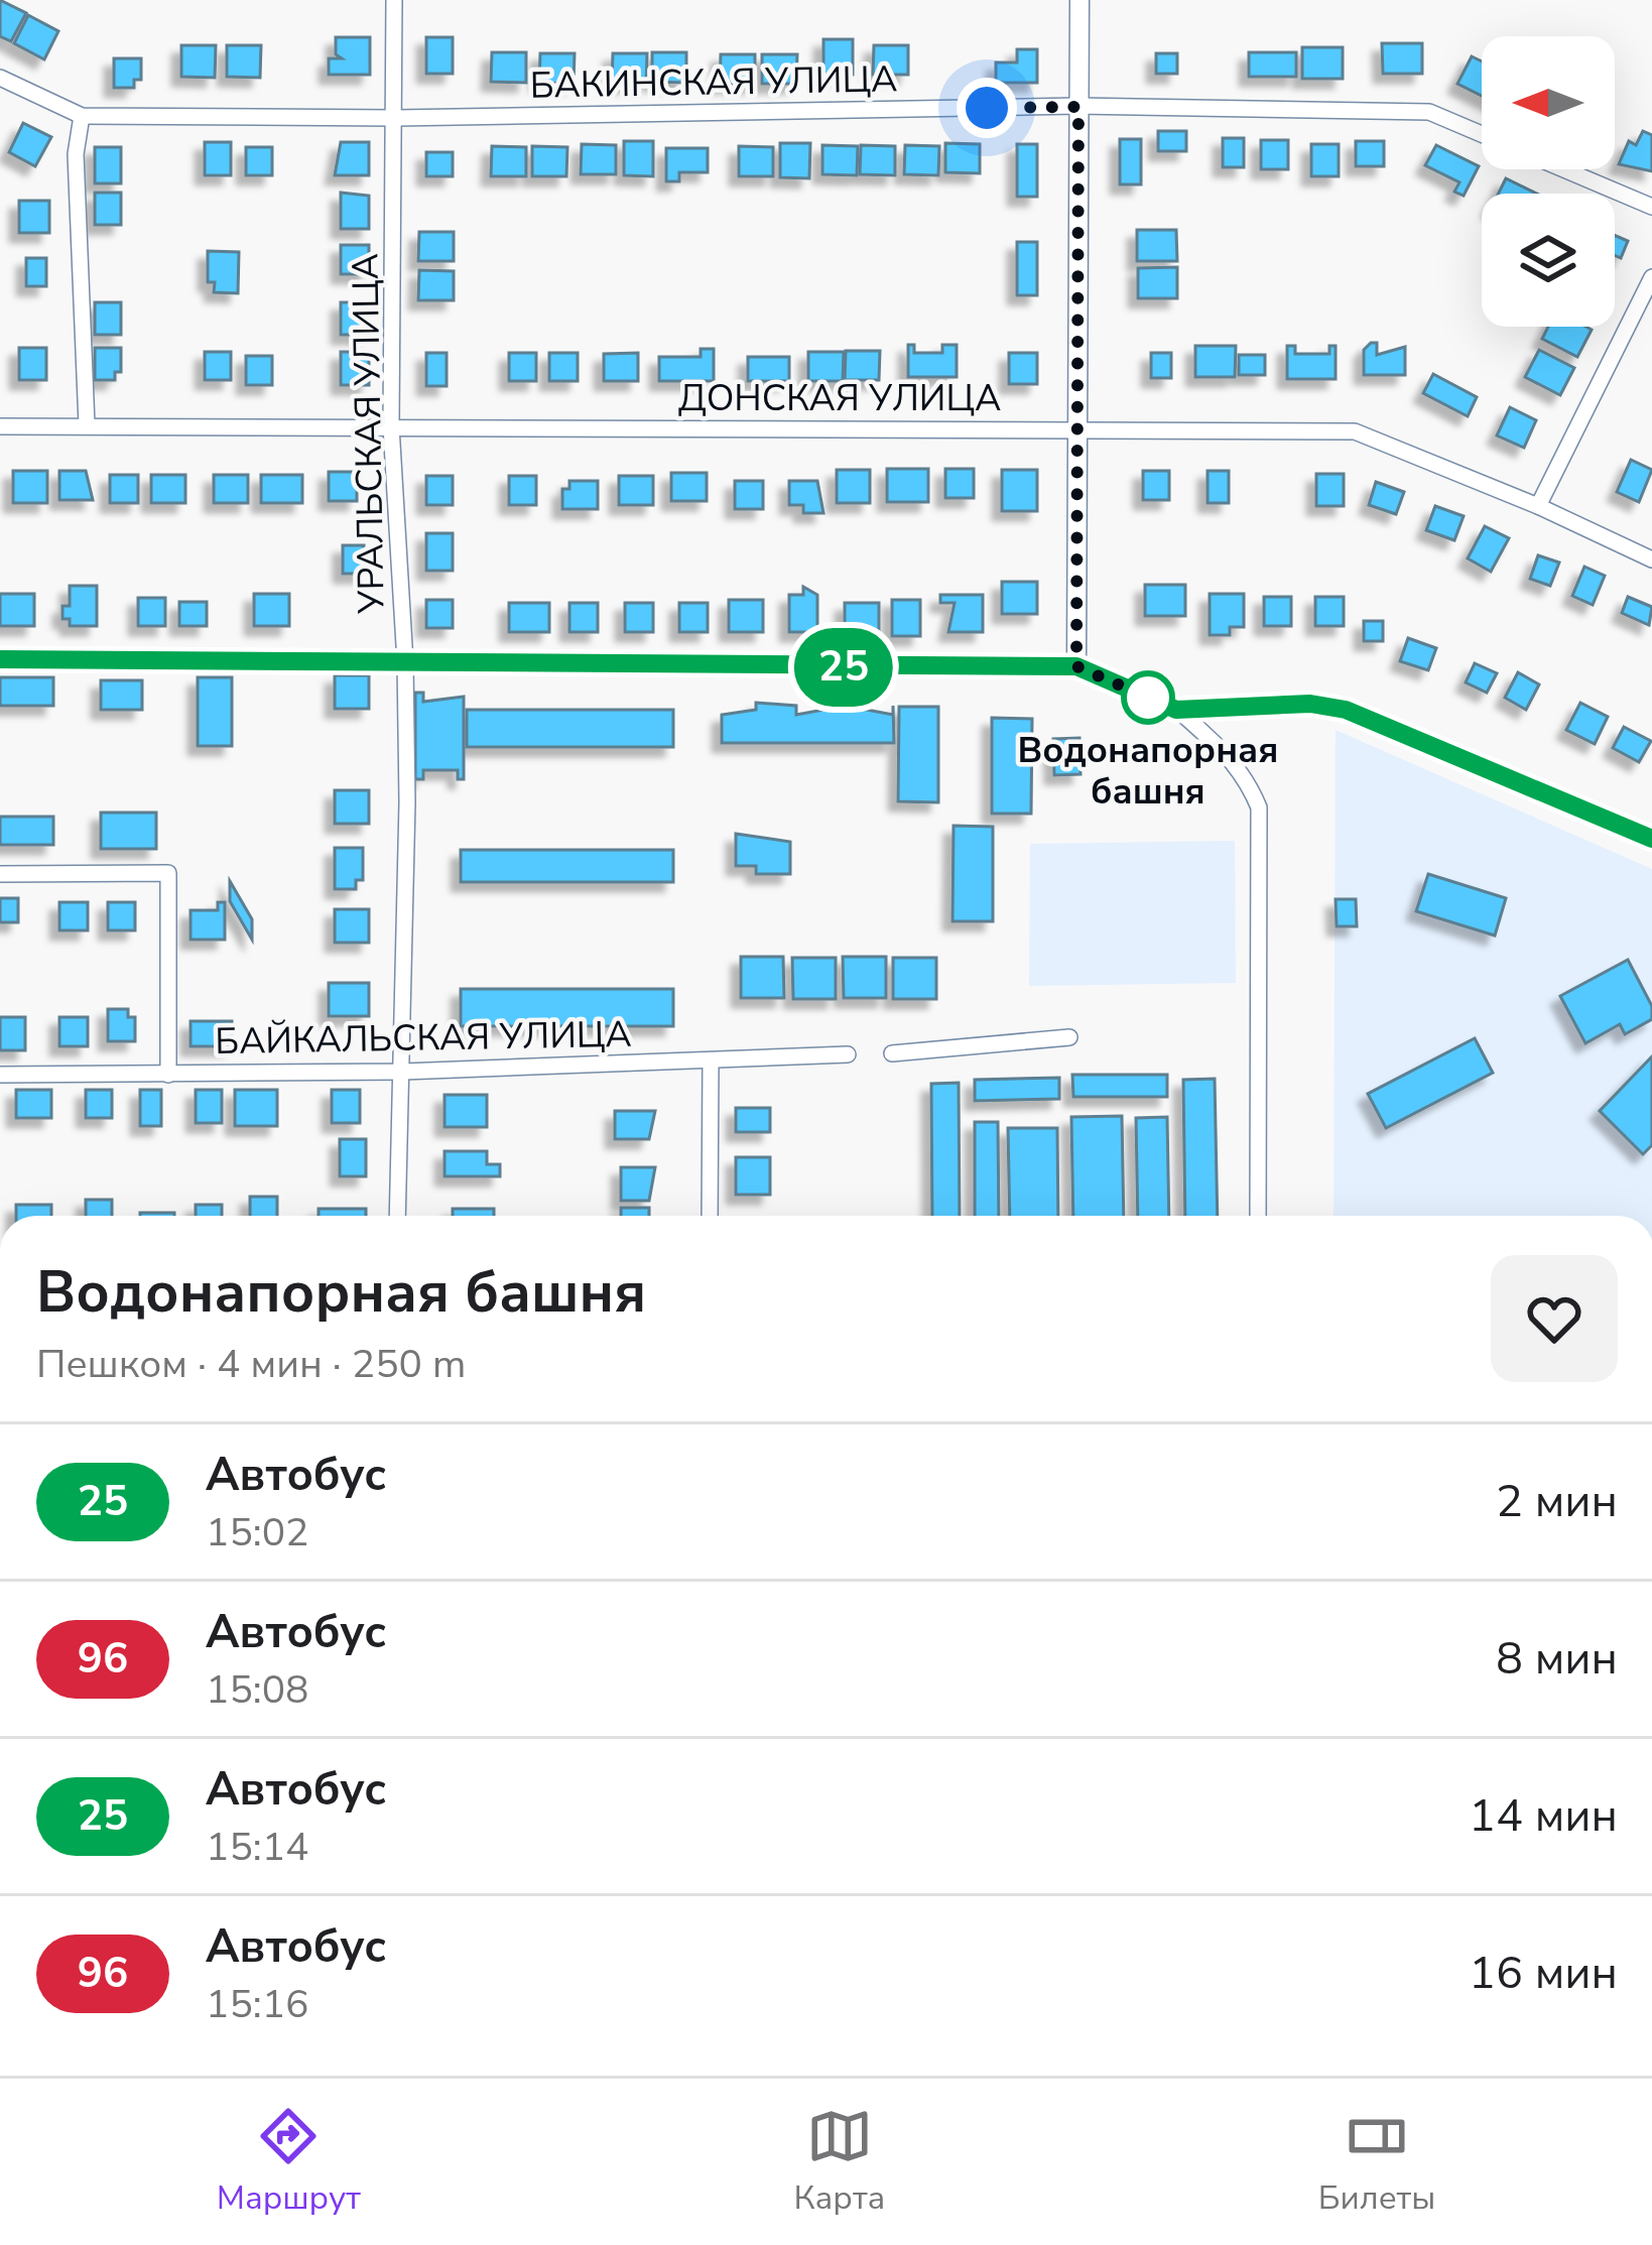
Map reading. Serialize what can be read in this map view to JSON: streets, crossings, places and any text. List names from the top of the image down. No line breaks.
{"streets":{"street":["БАКИНСКАЯ УЛИЦА","ДОНСКАЯ УЛИЦА","УРАЛЬСКАЯ УЛИЦА","БАЙКАЛЬСКАЯ УЛИЦА"]},"crossings":[["БАКИНСКАЯ УЛИЦА","УРАЛЬСКАЯ УЛИЦА"],["ДОНСКАЯ УЛИЦА","УРАЛЬСКАЯ УЛИЦА"],["УРАЛЬСКАЯ УЛИЦА","БАЙКАЛЬСКАЯ УЛИЦА"]],"places":["Водонапорная башня"],"lines":["bus line 25"],"north":"left","page":{"on_map":"25","heading":["Водонапорная башня","Пешком · 4 мин · 250 m"],"list":[{"mark":"25","name":"Автобус","note":"15:02","value":"2 мин"},{"mark":"96","name":"Автобус","note":"15:08","value":"8 мин"},{"mark":"25","name":"Автобус","note":"15:14","value":"14 мин"},{"mark":"96","name":"Автобус","note":"15:16","value":"16 мин"}],"tabs":["Маршрут","Карта","Билеты"]}}
